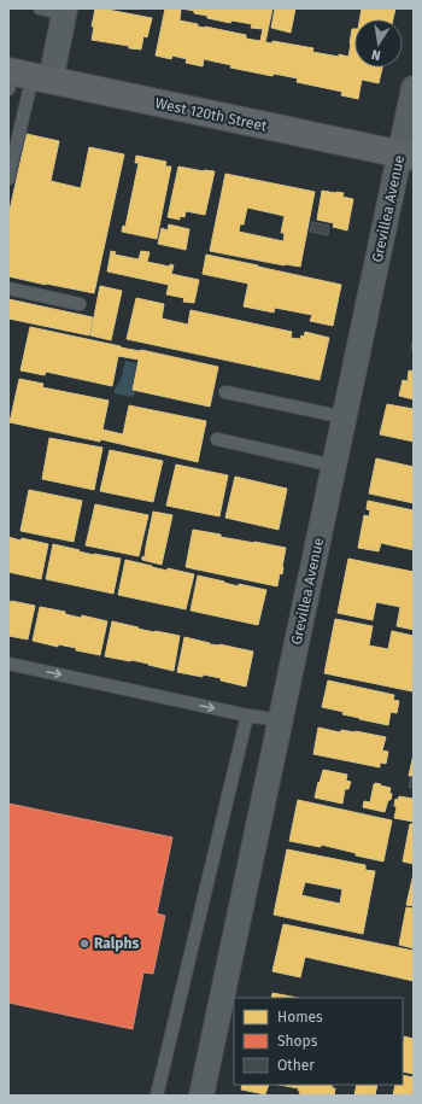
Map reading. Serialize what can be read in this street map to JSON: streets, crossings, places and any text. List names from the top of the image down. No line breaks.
{"streets":{"main road":["West 120th Street"],"street":["Grevillea Avenue"]},"crossings":[["West 120th Street","Grevillea Avenue"]],"places":["Ralphs"],"legend":["Homes","Shops","Other"],"north":"bottom"}
